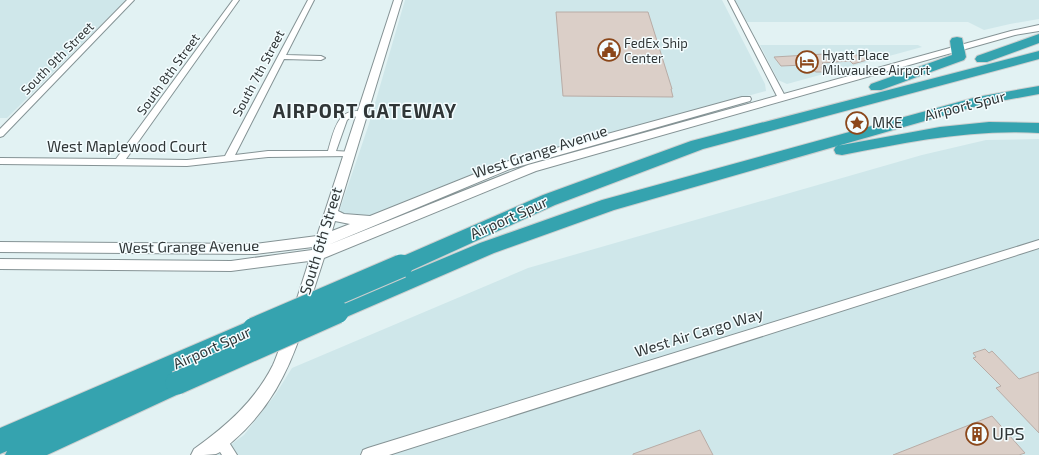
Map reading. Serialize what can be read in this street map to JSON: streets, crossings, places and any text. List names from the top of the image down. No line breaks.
{"streets":{"highway":["Airport Spur"],"street":["South 9th Street","South 7th Street","South 8th Street","West Maplewood Court","West Grange Avenue","South 6th Street","West Air Cargo Way"]},"crossings":[["South 7th Street","West Maplewood Court"],["South 8th Street","West Maplewood Court"],["West Maplewood Court","South 6th Street"],["West Grange Avenue","South 6th Street"]],"districts":["AIRPORT GATEWAY"],"places":{"public building":["FedEx Ship Center"],"hotel":["Hyatt Place Milwaukee Airport"],"place":["MKE"],"building":["UPS"]}}
